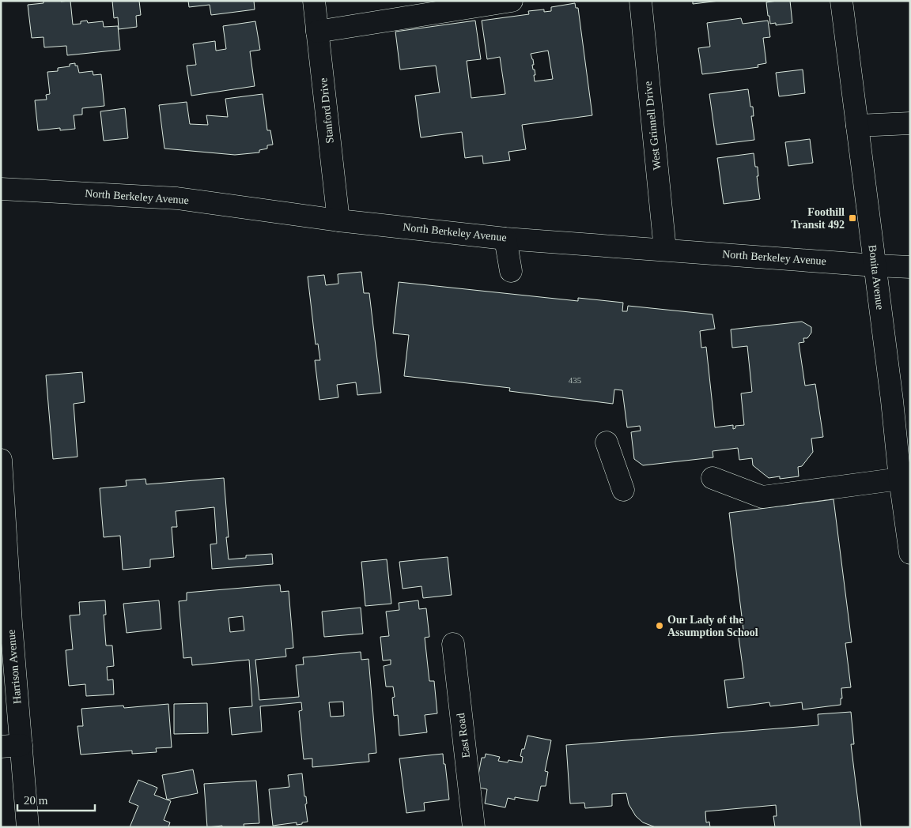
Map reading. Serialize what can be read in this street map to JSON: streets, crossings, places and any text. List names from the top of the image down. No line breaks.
{"streets":{"street":["Stanford Drive","West Grinnell Drive","North Berkeley Avenue","Bonita Avenue","Harrison Avenue","East Road"]},"crossings":[["Stanford Drive","North Berkeley Avenue"],["West Grinnell Drive","North Berkeley Avenue"],["North Berkeley Avenue","Bonita Avenue"]],"places":{"transit":["Foothill Transit 492"],"other":["Our Lady of the Assumption School"]},"house_numbers":["435"],"scale_bar":"20 m"}
